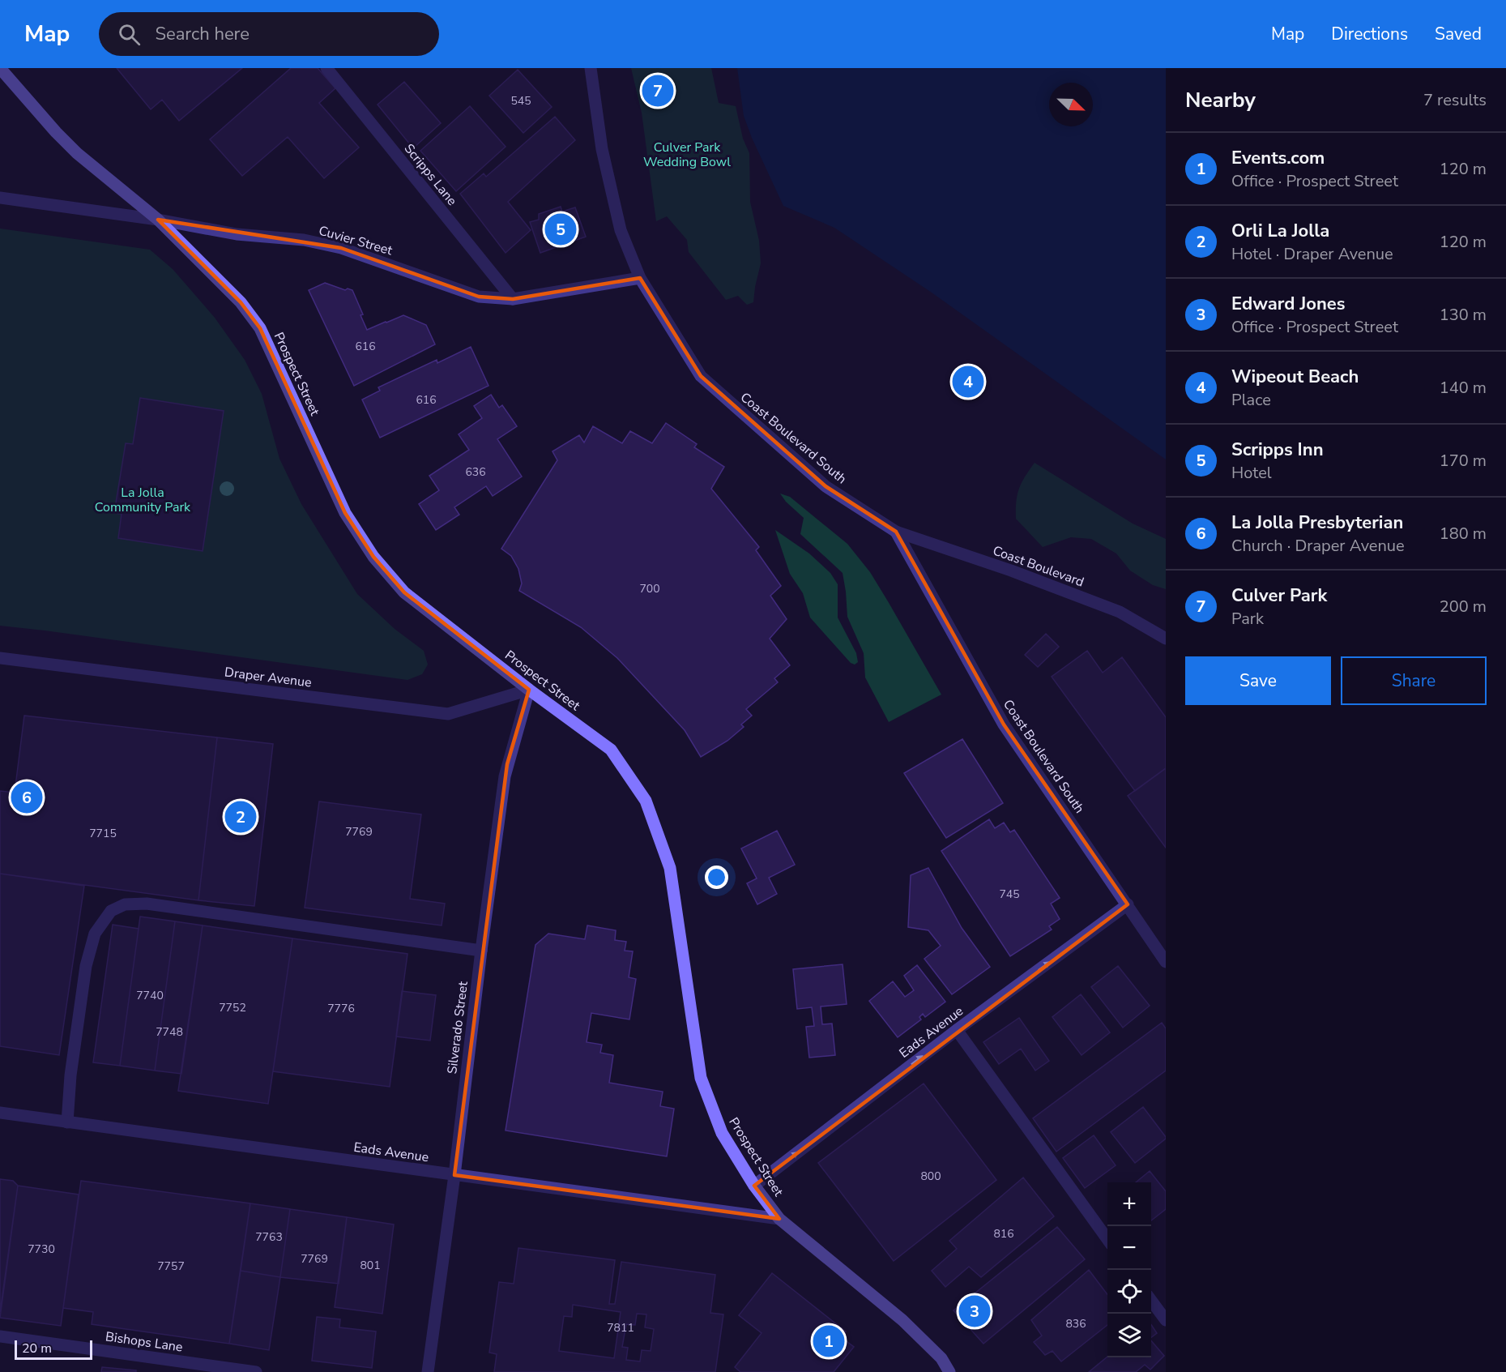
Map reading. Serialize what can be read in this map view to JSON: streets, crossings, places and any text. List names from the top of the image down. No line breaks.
{"streets":{"main road":["Prospect Street"],"street":["Scripps Lane","Cuvier Street","Coast Boulevard South","Coast Boulevard","Draper Avenue","Silverado Street","Eads Avenue","Bishops Lane"]},"crossings":[["Scripps Lane","Cuvier Street"],["Cuvier Street","Prospect Street"],["Cuvier Street","Coast Boulevard South"],["Prospect Street","Draper Avenue"],["Prospect Street","Silverado Street"],["Prospect Street","Eads Avenue"],["Coast Boulevard South","Coast Boulevard"],["Coast Boulevard South","Eads Avenue"],["Draper Avenue","Silverado Street"],["Silverado Street","Eads Avenue"]],"one_way":["Eads Avenue"],"parks":["Culver Park Wedding Bowl","La Jolla Community Park"],"house_numbers":["545","616","616","636","700","7769","7715","745","7740","7752","7776","7748","800","816","7763","7730","7769","801","7757","836","7811"],"scale_bar":"20 m","north":"bottom right","page":{"header":"Map","search":"Search here","nav":["Map","Directions","Saved"],"heading":["Nearby","7 results"],"pins":["7","5","4","6","2","3","1"],"list":[{"mark":"1","name":"Events.com","note":"Office · Prospect Street","value":"120 m"},{"mark":"2","name":"Orli La Jolla","note":"Hotel · Draper Avenue","value":"120 m"},{"mark":"3","name":"Edward Jones","note":"Office · Prospect Street","value":"130 m"},{"mark":"4","name":"Wipeout Beach","note":"Place","value":"140 m"},{"mark":"5","name":"Scripps Inn","note":"Hotel","value":"170 m"},{"mark":"6","name":"La Jolla Presbyterian","note":"Church · Draper Avenue","value":"180 m"},{"mark":"7","name":"Culver Park","note":"Park","value":"200 m"}],"buttons":["Save","Share"],"map_buttons":["+","−"],"scale":"20 m"}}
